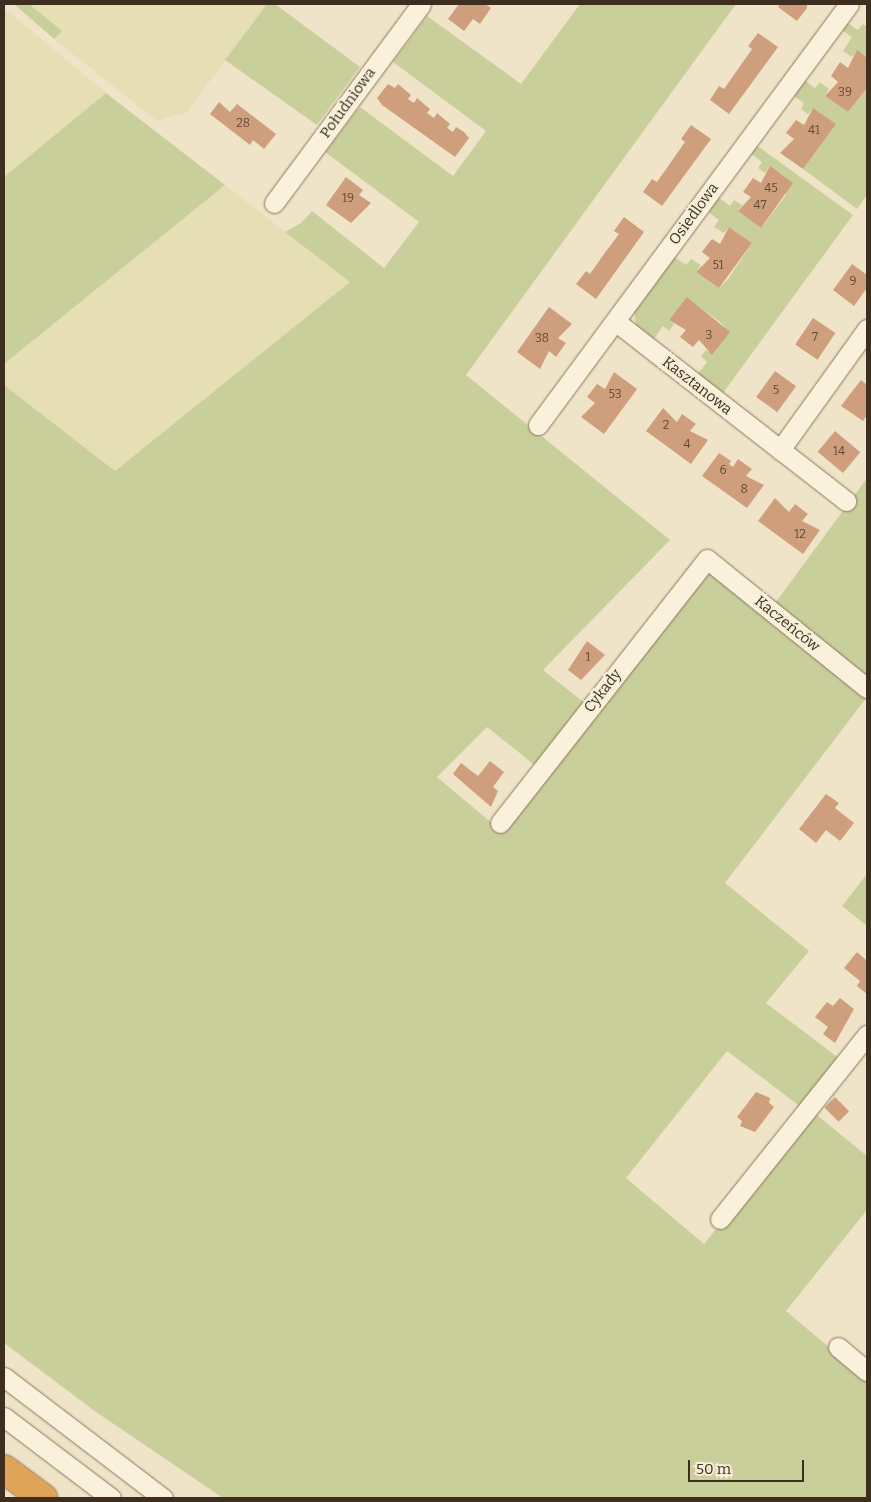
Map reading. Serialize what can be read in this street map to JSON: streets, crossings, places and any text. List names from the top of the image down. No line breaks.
{"streets":{"street":["Południowa","Osiedlowa","Kasztanowa","Kaczeńców","Cykady"]},"crossings":[["Osiedlowa","Kasztanowa"],["Kaczeńców","Cykady"]],"house_numbers":["39","28","41","45","19","47","51","9","3","7","38","5","53","2","4","14","6","8","12","1"],"scale_bar":"50 m"}
